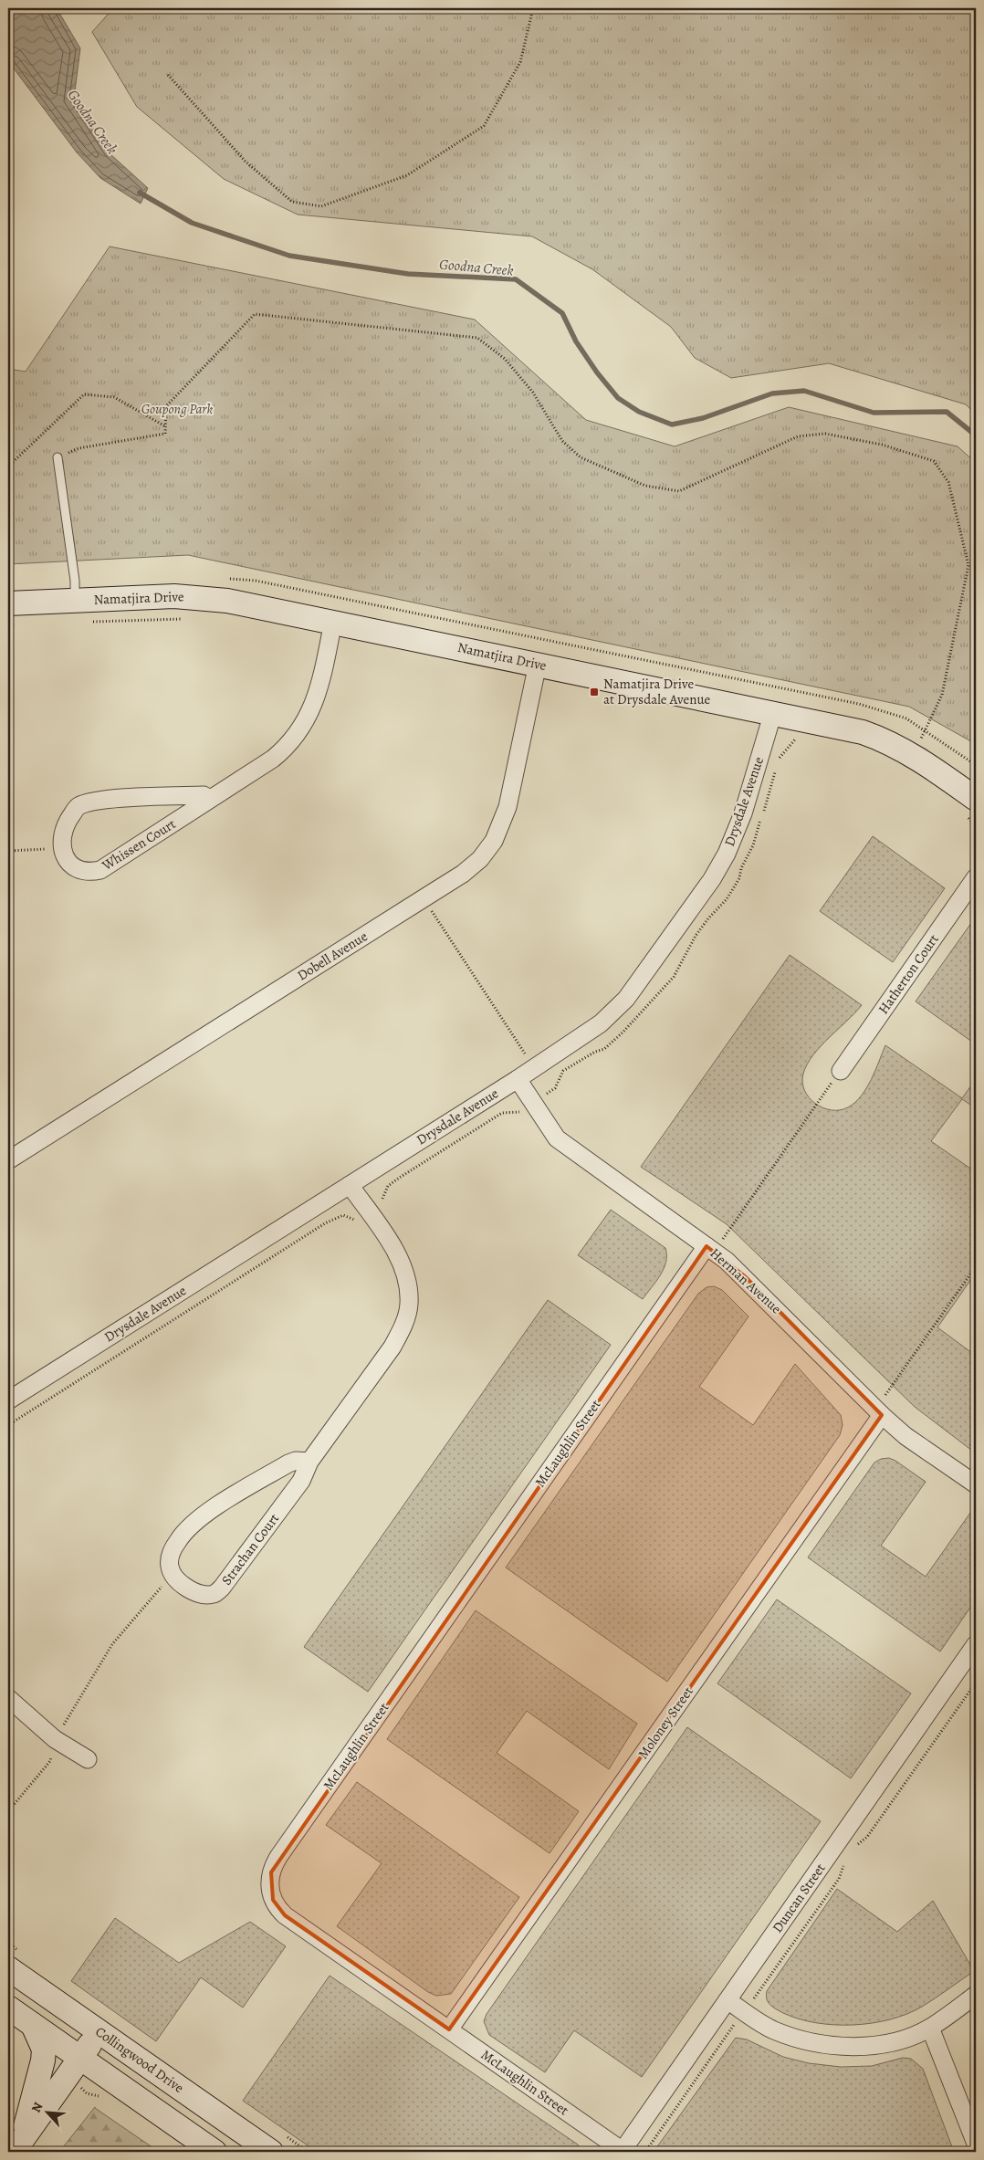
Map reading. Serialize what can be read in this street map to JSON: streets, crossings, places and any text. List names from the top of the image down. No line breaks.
{"streets":{"street":["Namatjira Drive","Drysdale Avenue","Whissen Court","Dobell Avenue","Hatherton Court","Herman Avenue","McLaughlin Street","Strachan Court","Moloney Street","Duncan Street","Collingwood Drive"]},"crossings":[["Namatjira Drive","Drysdale Avenue"],["Namatjira Drive","Whissen Court"],["Namatjira Drive","Dobell Avenue"],["Drysdale Avenue","Herman Avenue"],["Drysdale Avenue","Strachan Court"],["Herman Avenue","McLaughlin Street"],["Herman Avenue","Moloney Street"],["McLaughlin Street","Moloney Street"],["McLaughlin Street","Duncan Street"]],"water":["Goodna Creek"],"parks":["Goupong Park"],"places":{"transit":["Namatjira Drive at Drysdale Avenue"]},"north":"top left"}
